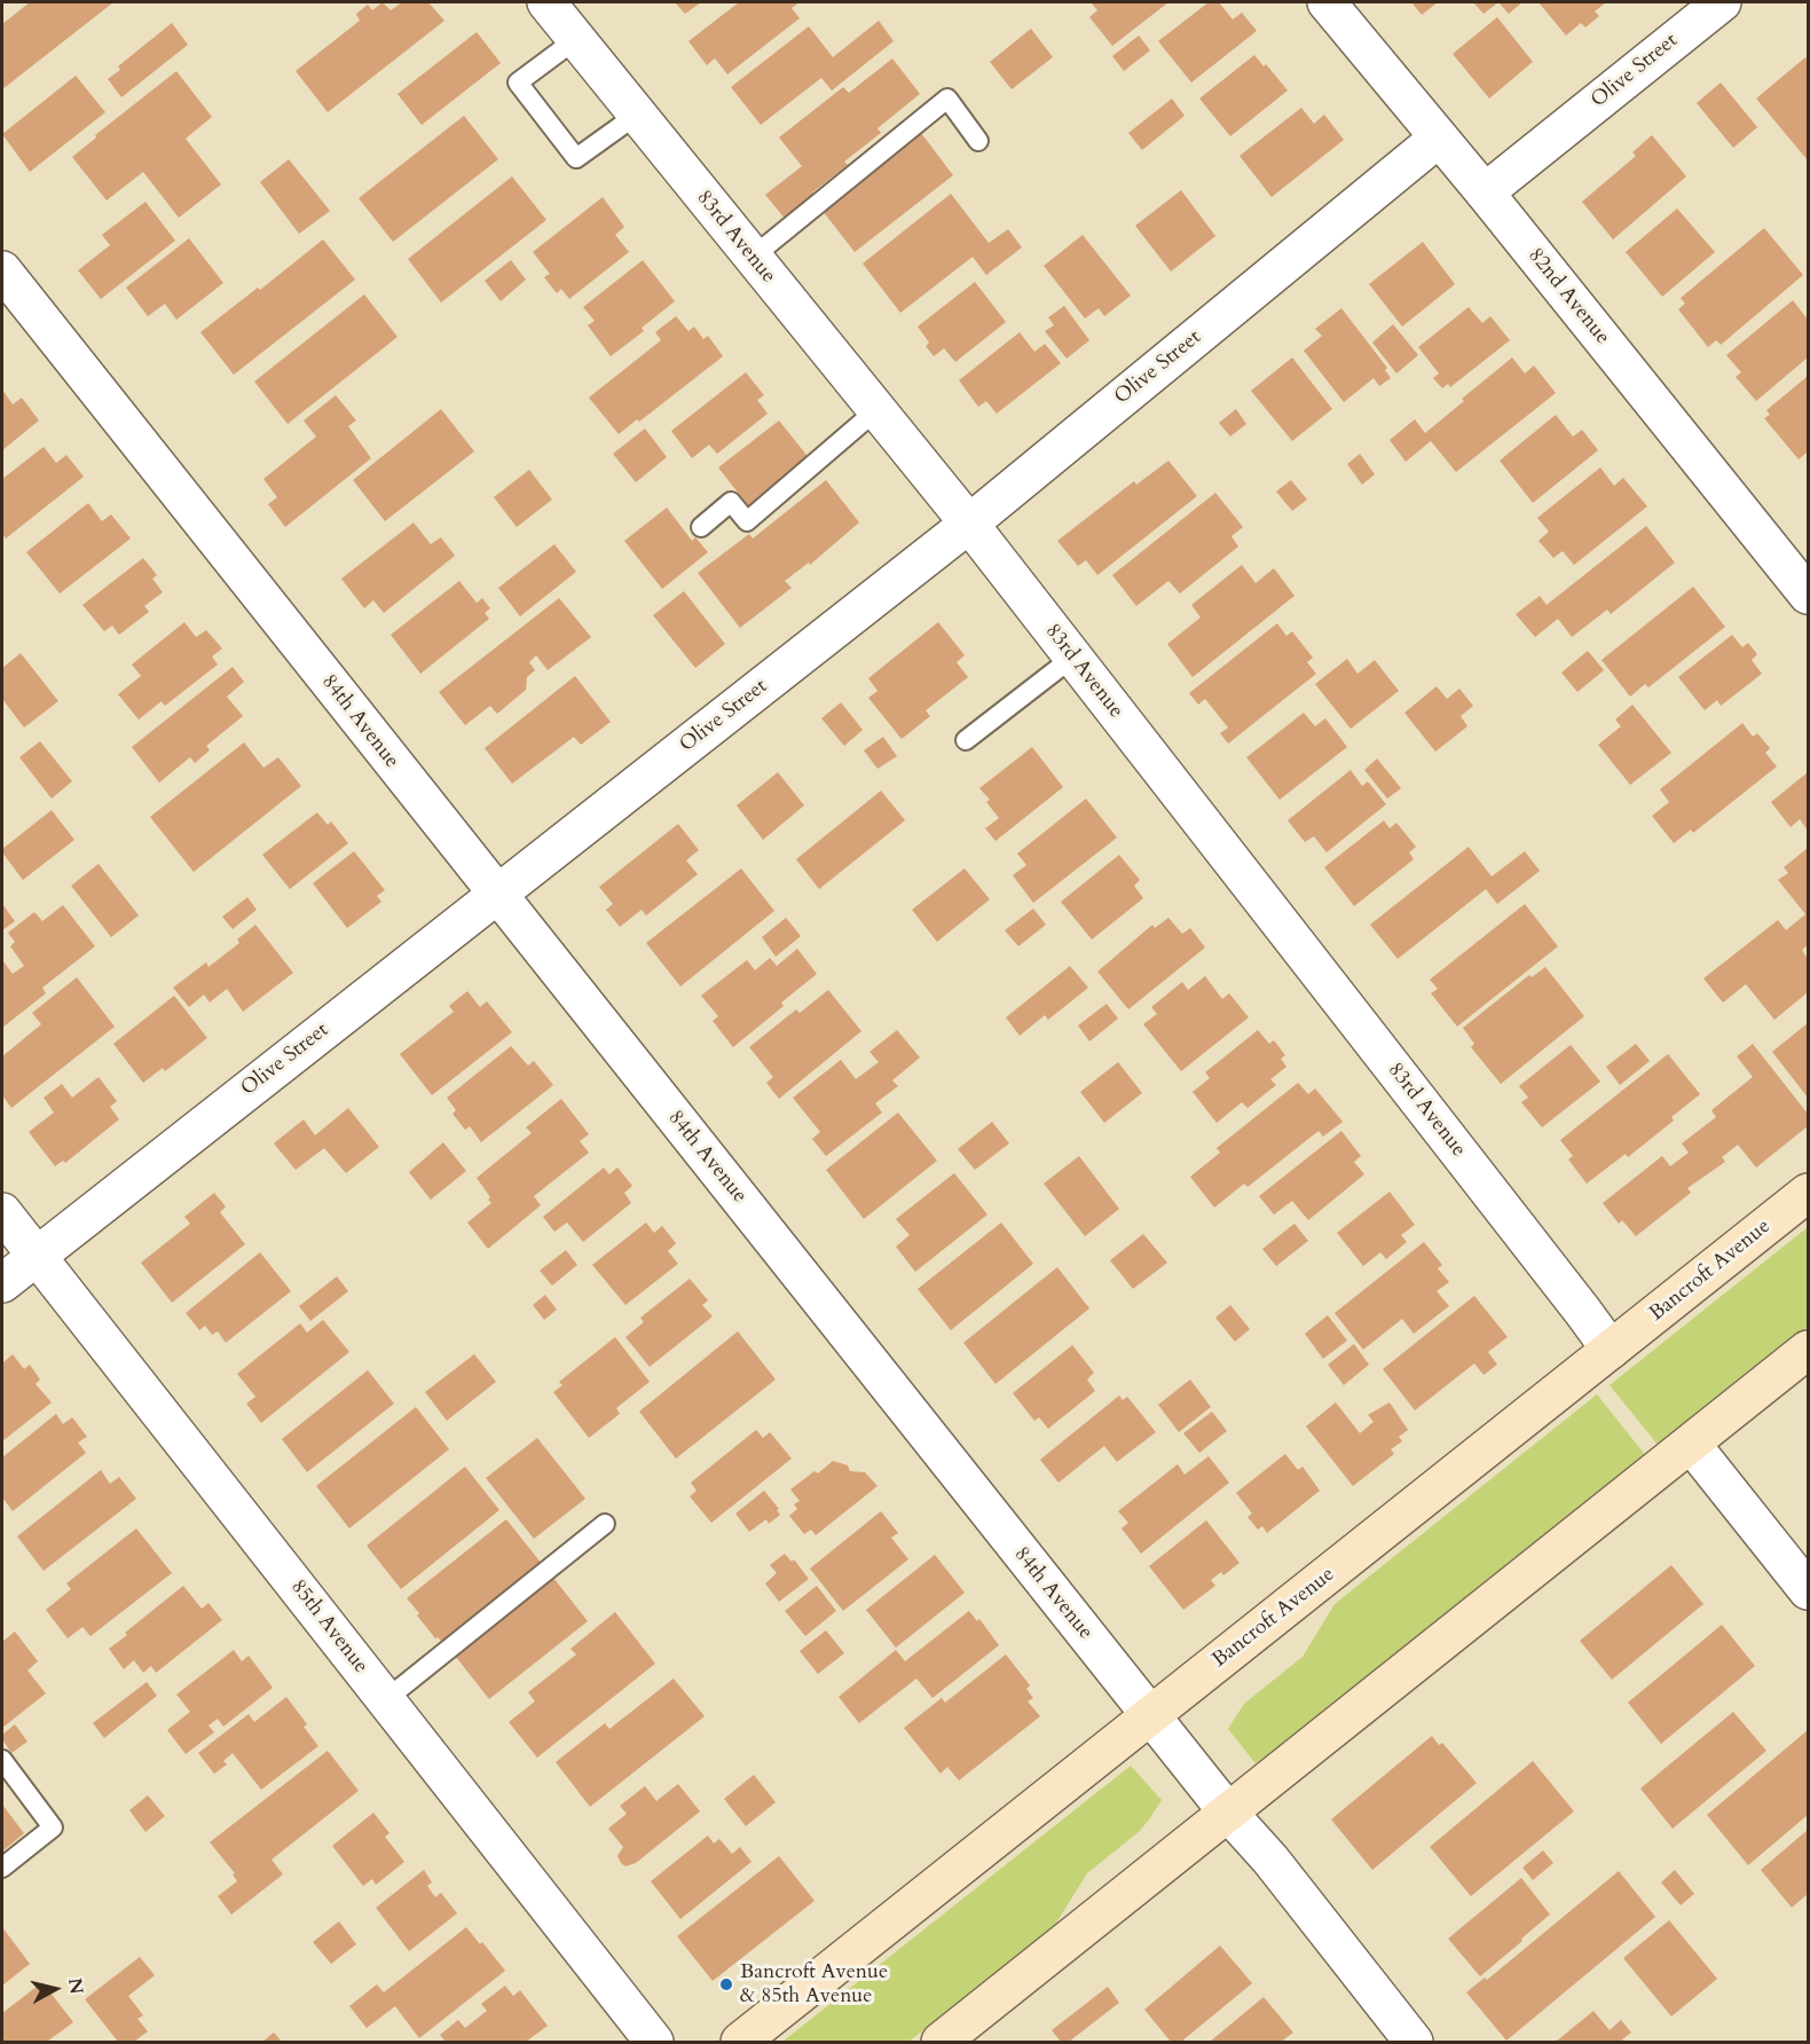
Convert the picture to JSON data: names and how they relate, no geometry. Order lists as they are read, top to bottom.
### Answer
{
  "streets": {
    "main road": ["Bancroft Avenue"],
    "street": [
      "Olive Street",
      "83rd Avenue",
      "82nd Avenue",
      "84th Avenue",
      "85th Avenue"
    ]
  },
  "crossings": [
    ["Olive Street", "83rd Avenue"],
    ["Olive Street", "82nd Avenue"],
    ["Olive Street", "84th Avenue"],
    ["Olive Street", "85th Avenue"],
    ["83rd Avenue", "Bancroft Avenue"],
    ["84th Avenue", "Bancroft Avenue"]
  ],
  "places": ["Bancroft Avenue & 85th Avenue"],
  "north": "right"
}
